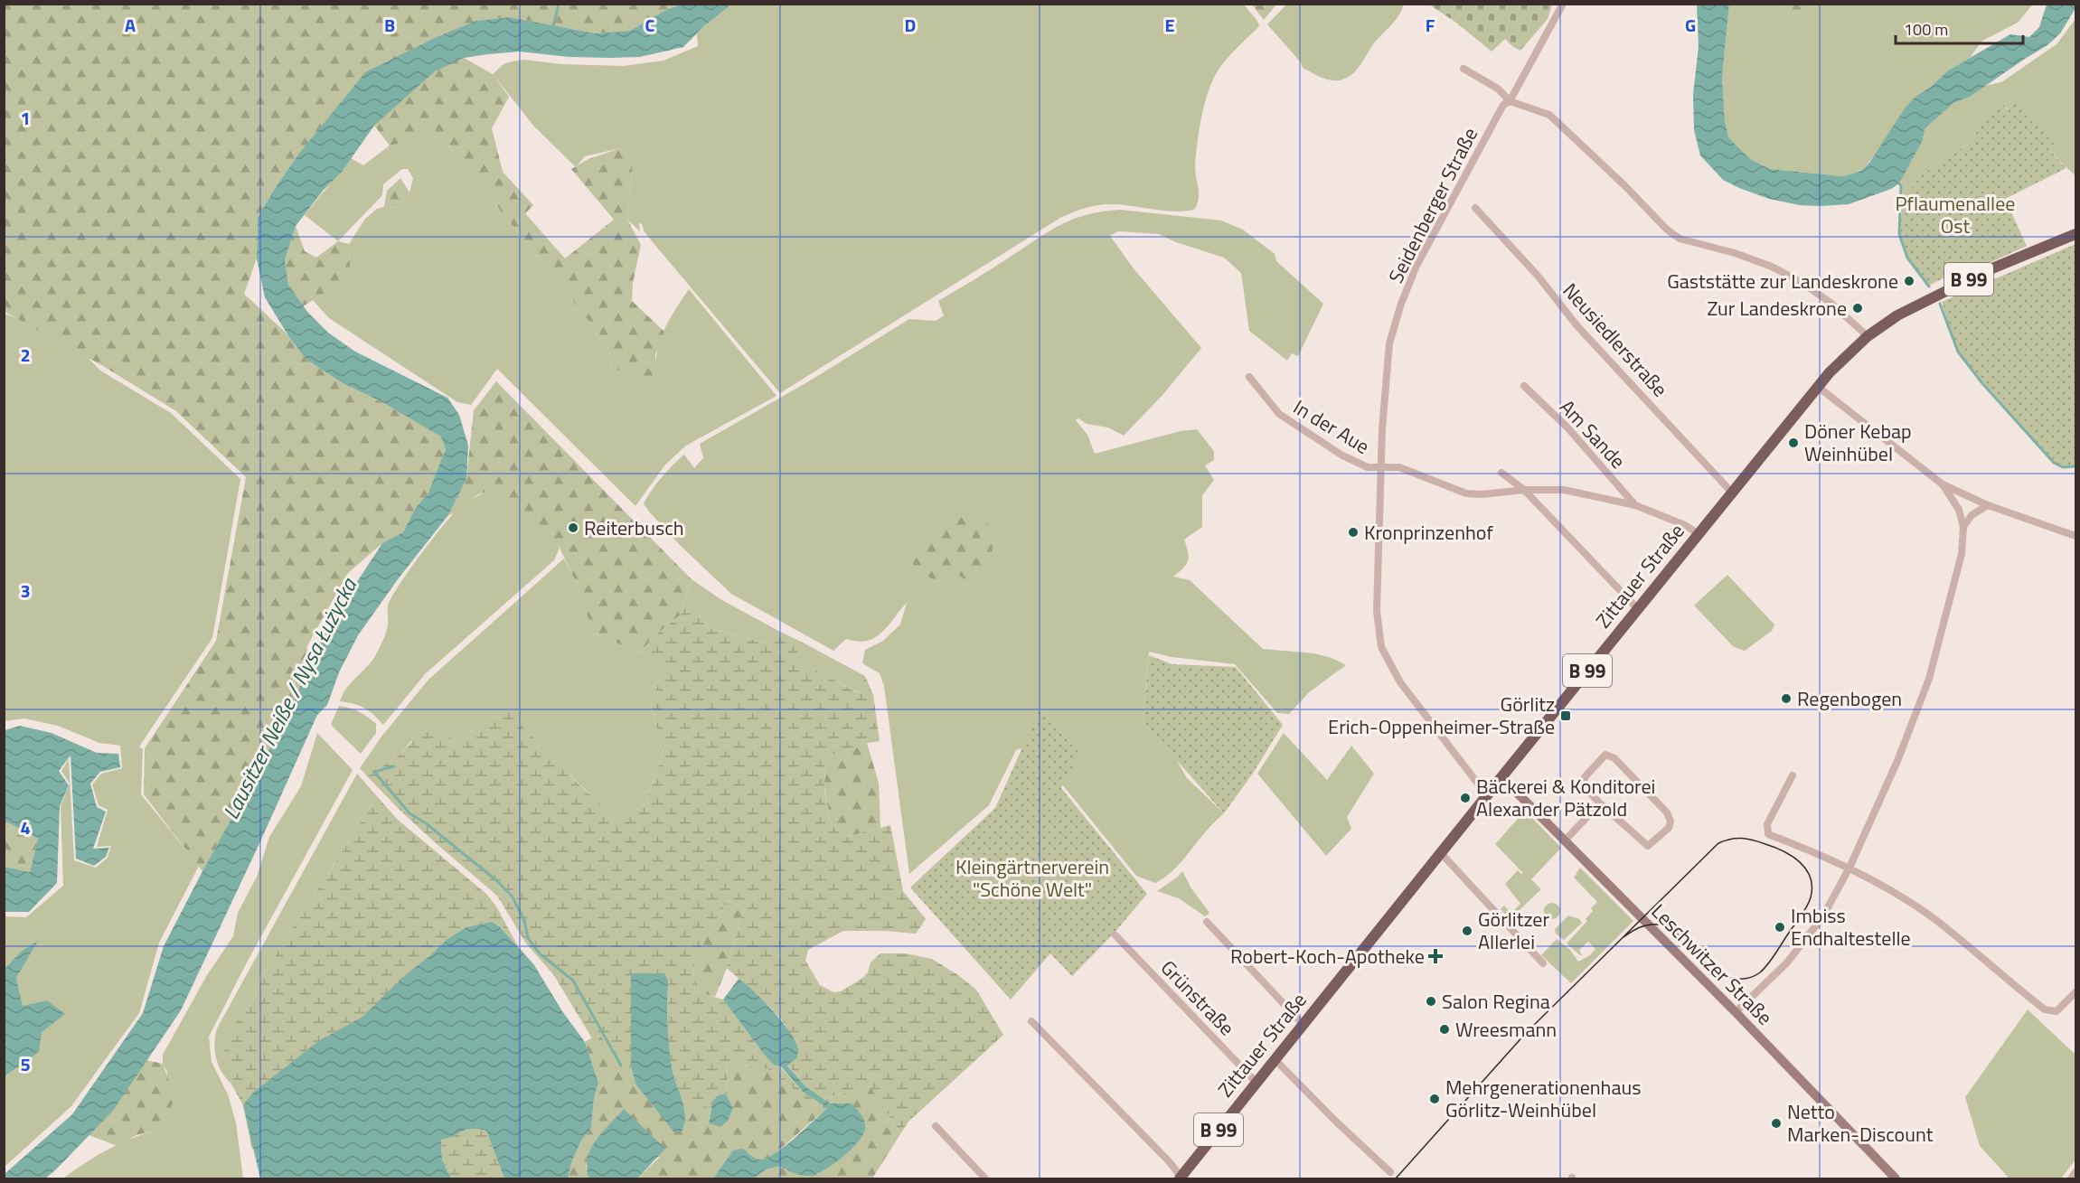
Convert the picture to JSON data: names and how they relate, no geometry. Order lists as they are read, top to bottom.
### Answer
{
  "streets": {
    "main road": ["B 99", "Zittauer Straße"],
    "street": [
      "Seidenberger Straße",
      "Neusiedlerstraße",
      "In der Aue",
      "Am Sande",
      "Leschwitzer Straße",
      "Grünstraße"
    ]
  },
  "crossings": [
    ["Seidenberger Straße", "In der Aue"],
    ["Seidenberger Straße", "Zittauer Straße"],
    ["Neusiedlerstraße", "Zittauer Straße"],
    ["In der Aue", "Am Sande"],
    ["Am Sande", "Zittauer Straße"],
    ["Zittauer Straße", "Leschwitzer Straße"],
    ["Zittauer Straße", "Grünstraße"]
  ],
  "water": ["Lausitzer Neiße / Nysa Łużycka"],
  "parks": ["Pflaumenallee Ost", "Kleingärtnerverein \"Schöne Welt\""],
  "places": {
    "other": [
      "Gaststätte zur Landeskrone",
      "Zur Landeskrone",
      "Döner Kebap Weinhübel",
      "Reiterbusch",
      "Kronprinzenhof",
      "Regenbogen",
      "Bäckerei & Konditorei Alexander Pätzold",
      "Imbiss Endhaltestelle",
      "Görlitzer Allerlei",
      "Salon Regina",
      "Wreesmann",
      "Mehrgenerationenhaus Görlitz-Weinhübel",
      "Netto Marken-Discount"
    ],
    "transit": ["Görlitz Erich-Oppenheimer-Straße"],
    "health": ["Robert-Koch-Apotheke"]
  },
  "scale_bar": "100 m",
  "grid": {
    "columns": [
      "A",
      "B",
      "C",
      "D",
      "E",
      "F",
      "G"
    ],
    "rows": [
      "1",
      "2",
      "3",
      "4",
      "5"
    ]
  }
}
